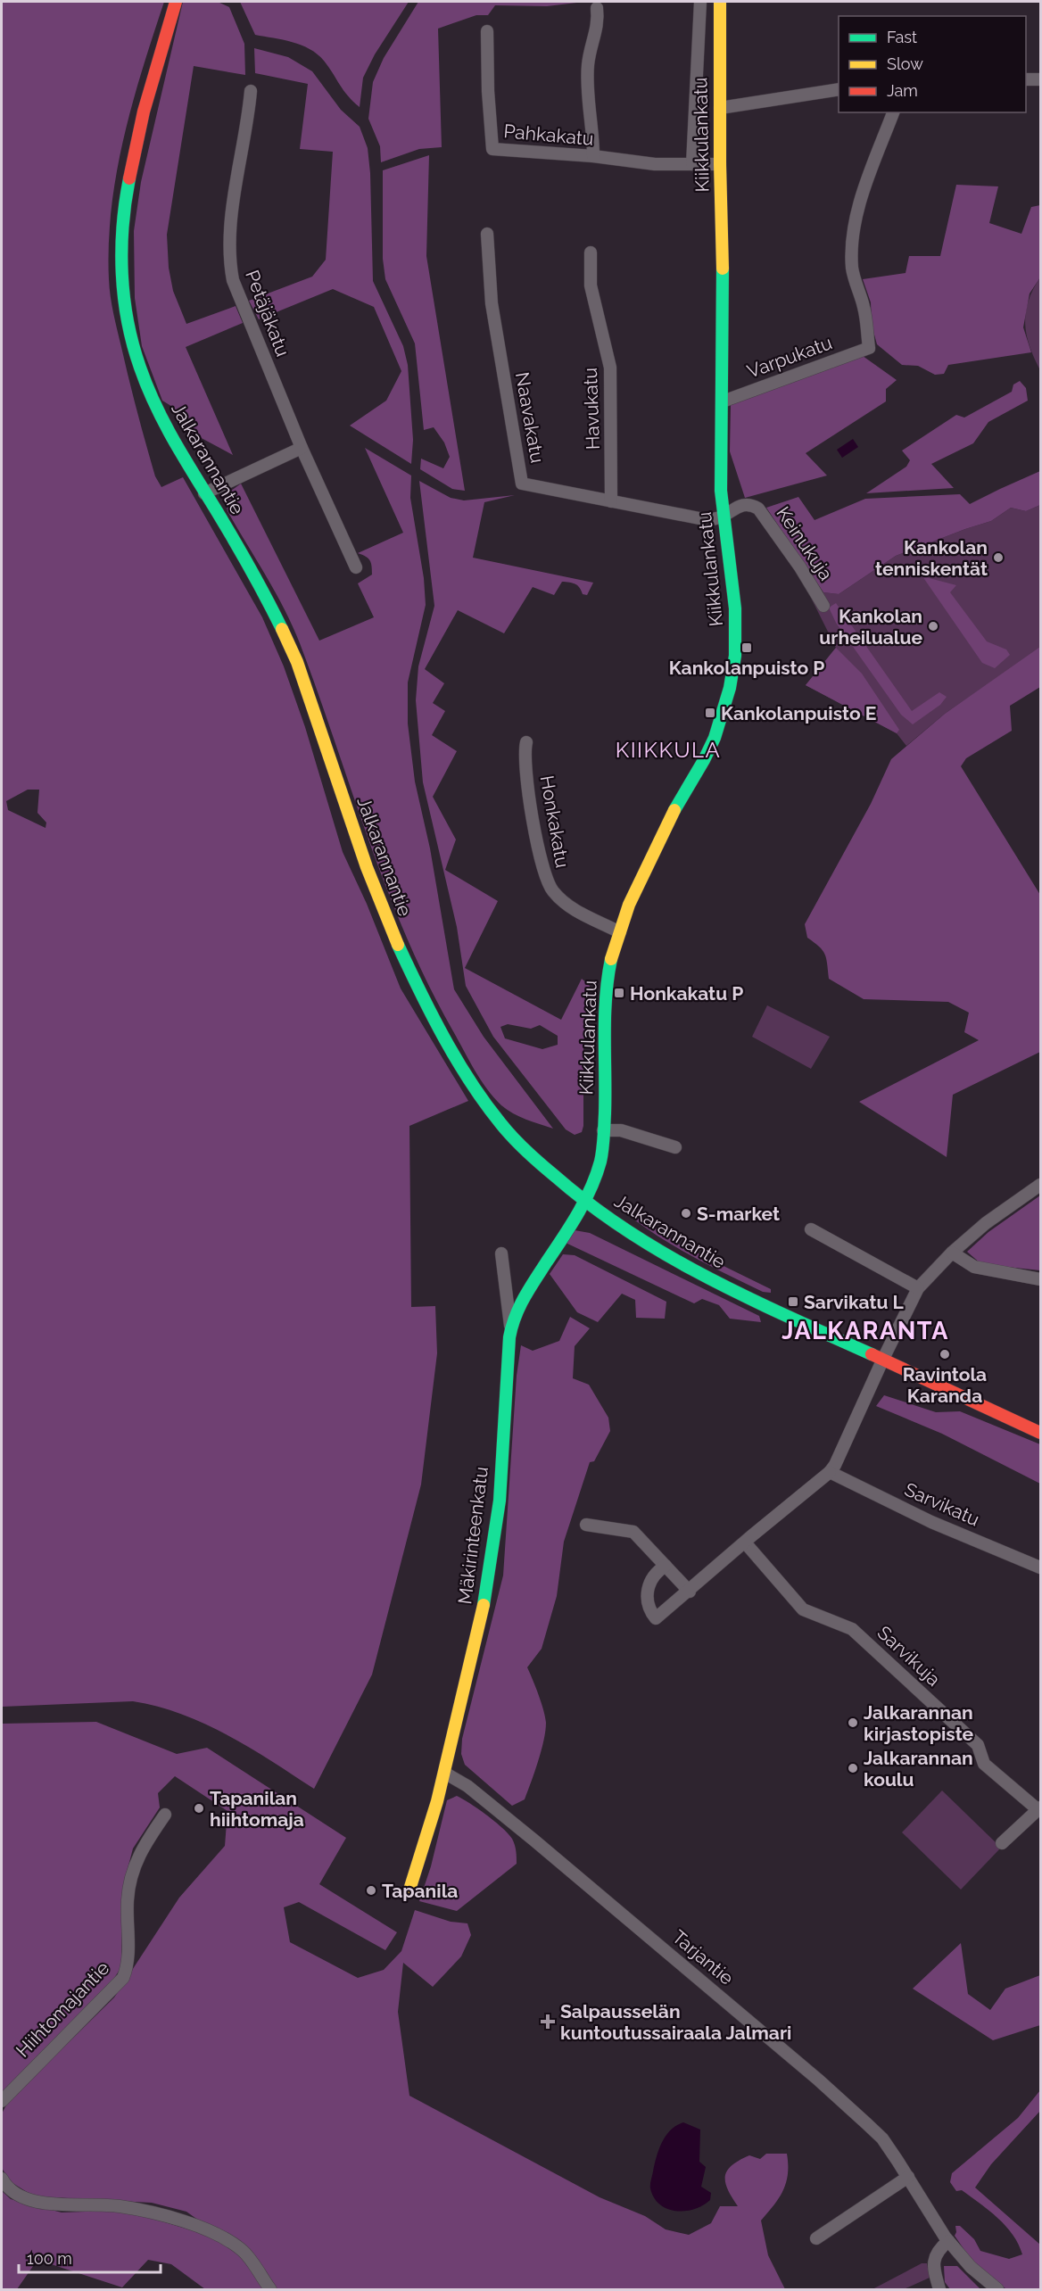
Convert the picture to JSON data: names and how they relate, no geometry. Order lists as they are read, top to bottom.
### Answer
{
  "streets": {
    "street": [
      "Pahkakatu",
      "Kiikkulankatu",
      "Petäjäkatu",
      "Varpukatu",
      "Havukatu",
      "Naavakatu",
      "Jalkarannantie",
      "Keinukuja",
      "Honkakatu",
      "Sarvikatu",
      "Mäkirinteenkatu",
      "Sarvikuja",
      "Tarjantie",
      "Hiihtomajantie"
    ]
  },
  "crossings": [
    ["Pahkakatu", "Kiikkulankatu"],
    ["Kiikkulankatu", "Varpukatu"],
    ["Kiikkulankatu", "Jalkarannantie"],
    ["Kiikkulankatu", "Keinukuja"],
    ["Kiikkulankatu", "Honkakatu"],
    ["Kiikkulankatu", "Mäkirinteenkatu"],
    ["Havukatu", "Naavakatu"],
    ["Naavakatu", "Keinukuja"],
    ["Jalkarannantie", "Mäkirinteenkatu"],
    ["Mäkirinteenkatu", "Tarjantie"]
  ],
  "districts": ["KIIKKULA", "JALKARANTA"],
  "places": {
    "other": [
      "Kankolan tenniskentät",
      "Kankolan urheilualue",
      "S-market",
      "Ravintola Karanda",
      "Jalkarannan kirjastopiste",
      "Jalkarannan koulu",
      "Tapanilan hiihtomaja",
      "Tapanila"
    ],
    "transit": [
      "Kankolanpuisto P",
      "Kankolanpuisto E",
      "Honkakatu P",
      "Sarvikatu L"
    ],
    "health": ["Salpausselän kuntoutussairaala Jalmari"]
  },
  "legend": ["Fast", "Slow", "Jam"],
  "scale_bar": "100 m"
}
